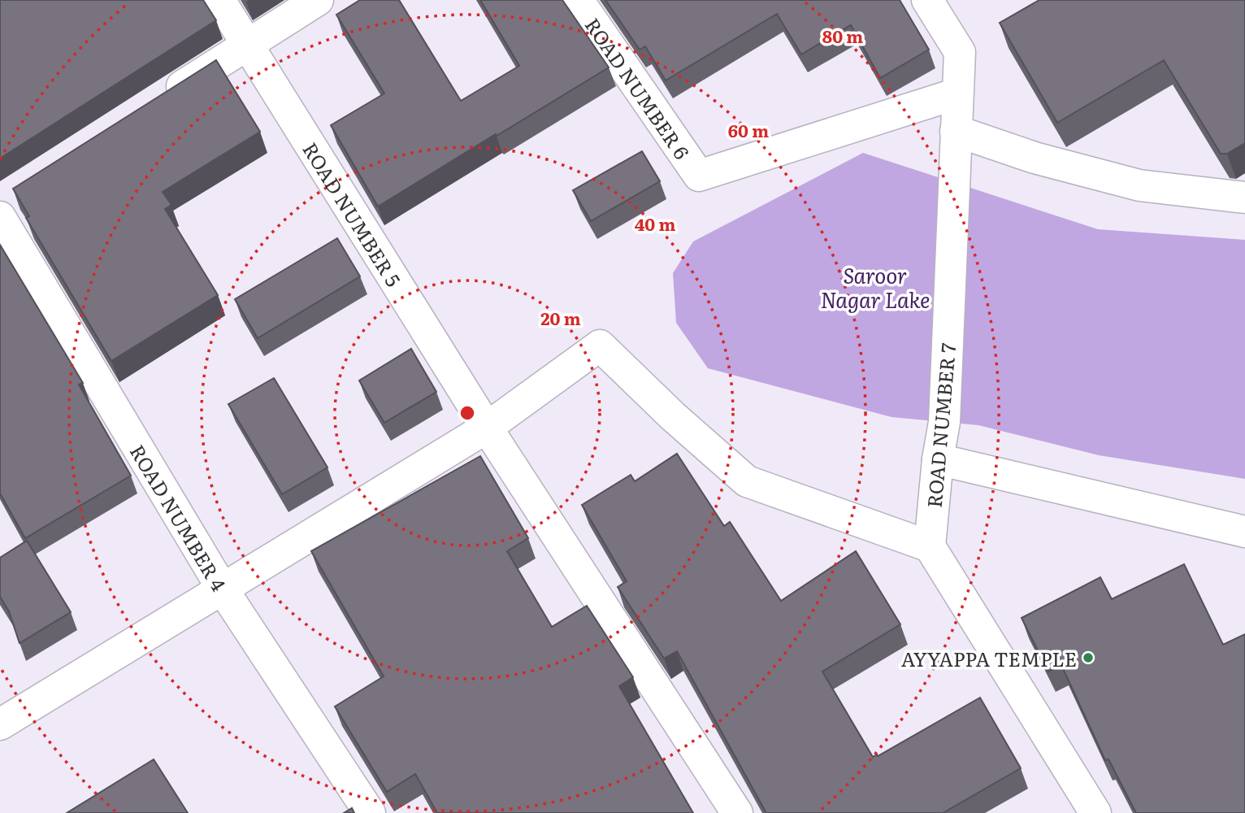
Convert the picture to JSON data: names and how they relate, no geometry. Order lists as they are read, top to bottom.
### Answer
{
  "streets": {
    "street": [
      "ROAD NUMBER 6",
      "ROAD NUMBER 5",
      "ROAD NUMBER 7",
      "ROAD NUMBER 4"
    ]
  },
  "crossings": [
    ["ROAD NUMBER 6", "ROAD NUMBER 7"]
  ],
  "water": ["Saroor Nagar Lake"],
  "places": ["AYYAPPA TEMPLE"],
  "rings": [
    "80 m",
    "60 m",
    "40 m",
    "20 m"
  ]
}
